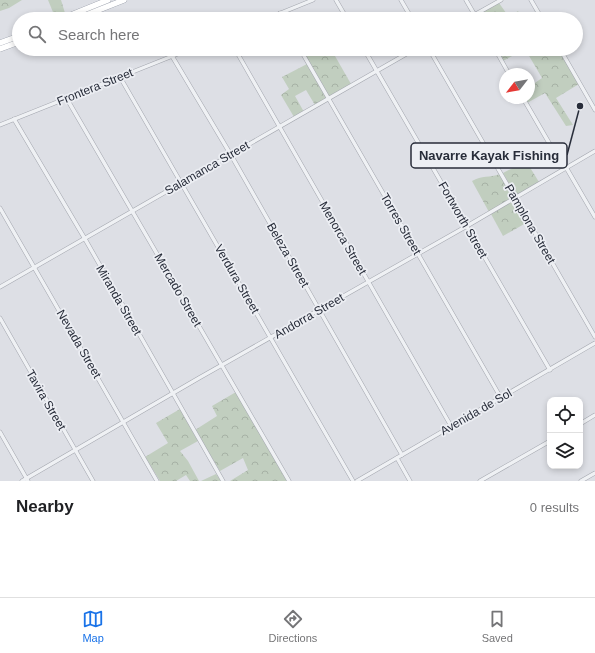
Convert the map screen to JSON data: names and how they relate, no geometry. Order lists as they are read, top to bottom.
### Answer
{
  "streets": {
    "street": [
      "Frontera Street",
      "Salamanca Street",
      "Fortworth Street",
      "Torres Street",
      "Pamplona Street",
      "Menorca Street",
      "Beleza Street",
      "Verdura Street",
      "Mercado Street",
      "Miranda Street",
      "Andorra Street",
      "Nevada Street",
      "Tavira Street",
      "Avenida de Sol"
    ]
  },
  "crossings": [
    ["Frontera Street", "Beleza Street"],
    ["Frontera Street", "Verdura Street"],
    ["Frontera Street", "Mercado Street"],
    ["Frontera Street", "Miranda Street"],
    ["Salamanca Street", "Fortworth Street"],
    ["Salamanca Street", "Torres Street"],
    ["Salamanca Street", "Menorca Street"],
    ["Salamanca Street", "Beleza Street"],
    ["Salamanca Street", "Verdura Street"],
    ["Salamanca Street", "Mercado Street"],
    ["Salamanca Street", "Miranda Street"],
    ["Salamanca Street", "Nevada Street"],
    ["Fortworth Street", "Andorra Street"],
    ["Fortworth Street", "Avenida de Sol"],
    ["Torres Street", "Andorra Street"],
    ["Torres Street", "Avenida de Sol"],
    ["Pamplona Street", "Andorra Street"],
    ["Menorca Street", "Andorra Street"],
    ["Menorca Street", "Avenida de Sol"],
    ["Beleza Street", "Andorra Street"],
    ["Beleza Street", "Avenida de Sol"],
    ["Verdura Street", "Andorra Street"],
    ["Mercado Street", "Andorra Street"],
    ["Miranda Street", "Andorra Street"],
    ["Andorra Street", "Nevada Street"],
    ["Andorra Street", "Tavira Street"]
  ],
  "places": ["Navarre Kayak Fishing"],
  "north": "bottom left",
  "page": {
    "search": "Search here",
    "heading": ["Nearby", "0 results"],
    "nav": ["Map", "Directions", "Saved"]
  }
}
